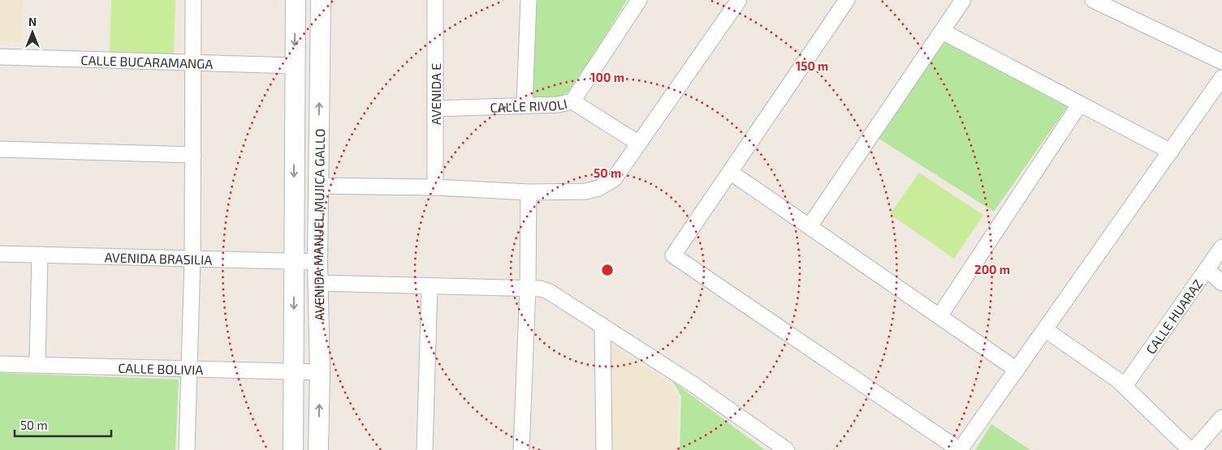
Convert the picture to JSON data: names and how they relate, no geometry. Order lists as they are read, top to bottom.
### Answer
{
  "streets": {
    "street": [
      "CALLE BUCARAMANGA",
      "AVENIDA E",
      "CALLE RIVOLI",
      "AVENIDA MANUEL MUJICA GALLO",
      "AVENIDA BRASILIA",
      "CALLE HUARAZ",
      "CALLE BOLIVIA"
    ]
  },
  "crossings": [
    ["CALLE BUCARAMANGA", "AVENIDA MANUEL MUJICA GALLO"],
    ["AVENIDA E", "CALLE RIVOLI"],
    ["AVENIDA MANUEL MUJICA GALLO", "AVENIDA BRASILIA"],
    ["AVENIDA MANUEL MUJICA GALLO", "CALLE BOLIVIA"]
  ],
  "scale_bar": "50 m",
  "north": "top",
  "rings": [
    "150 m",
    "100 m",
    "50 m",
    "200 m"
  ]
}
